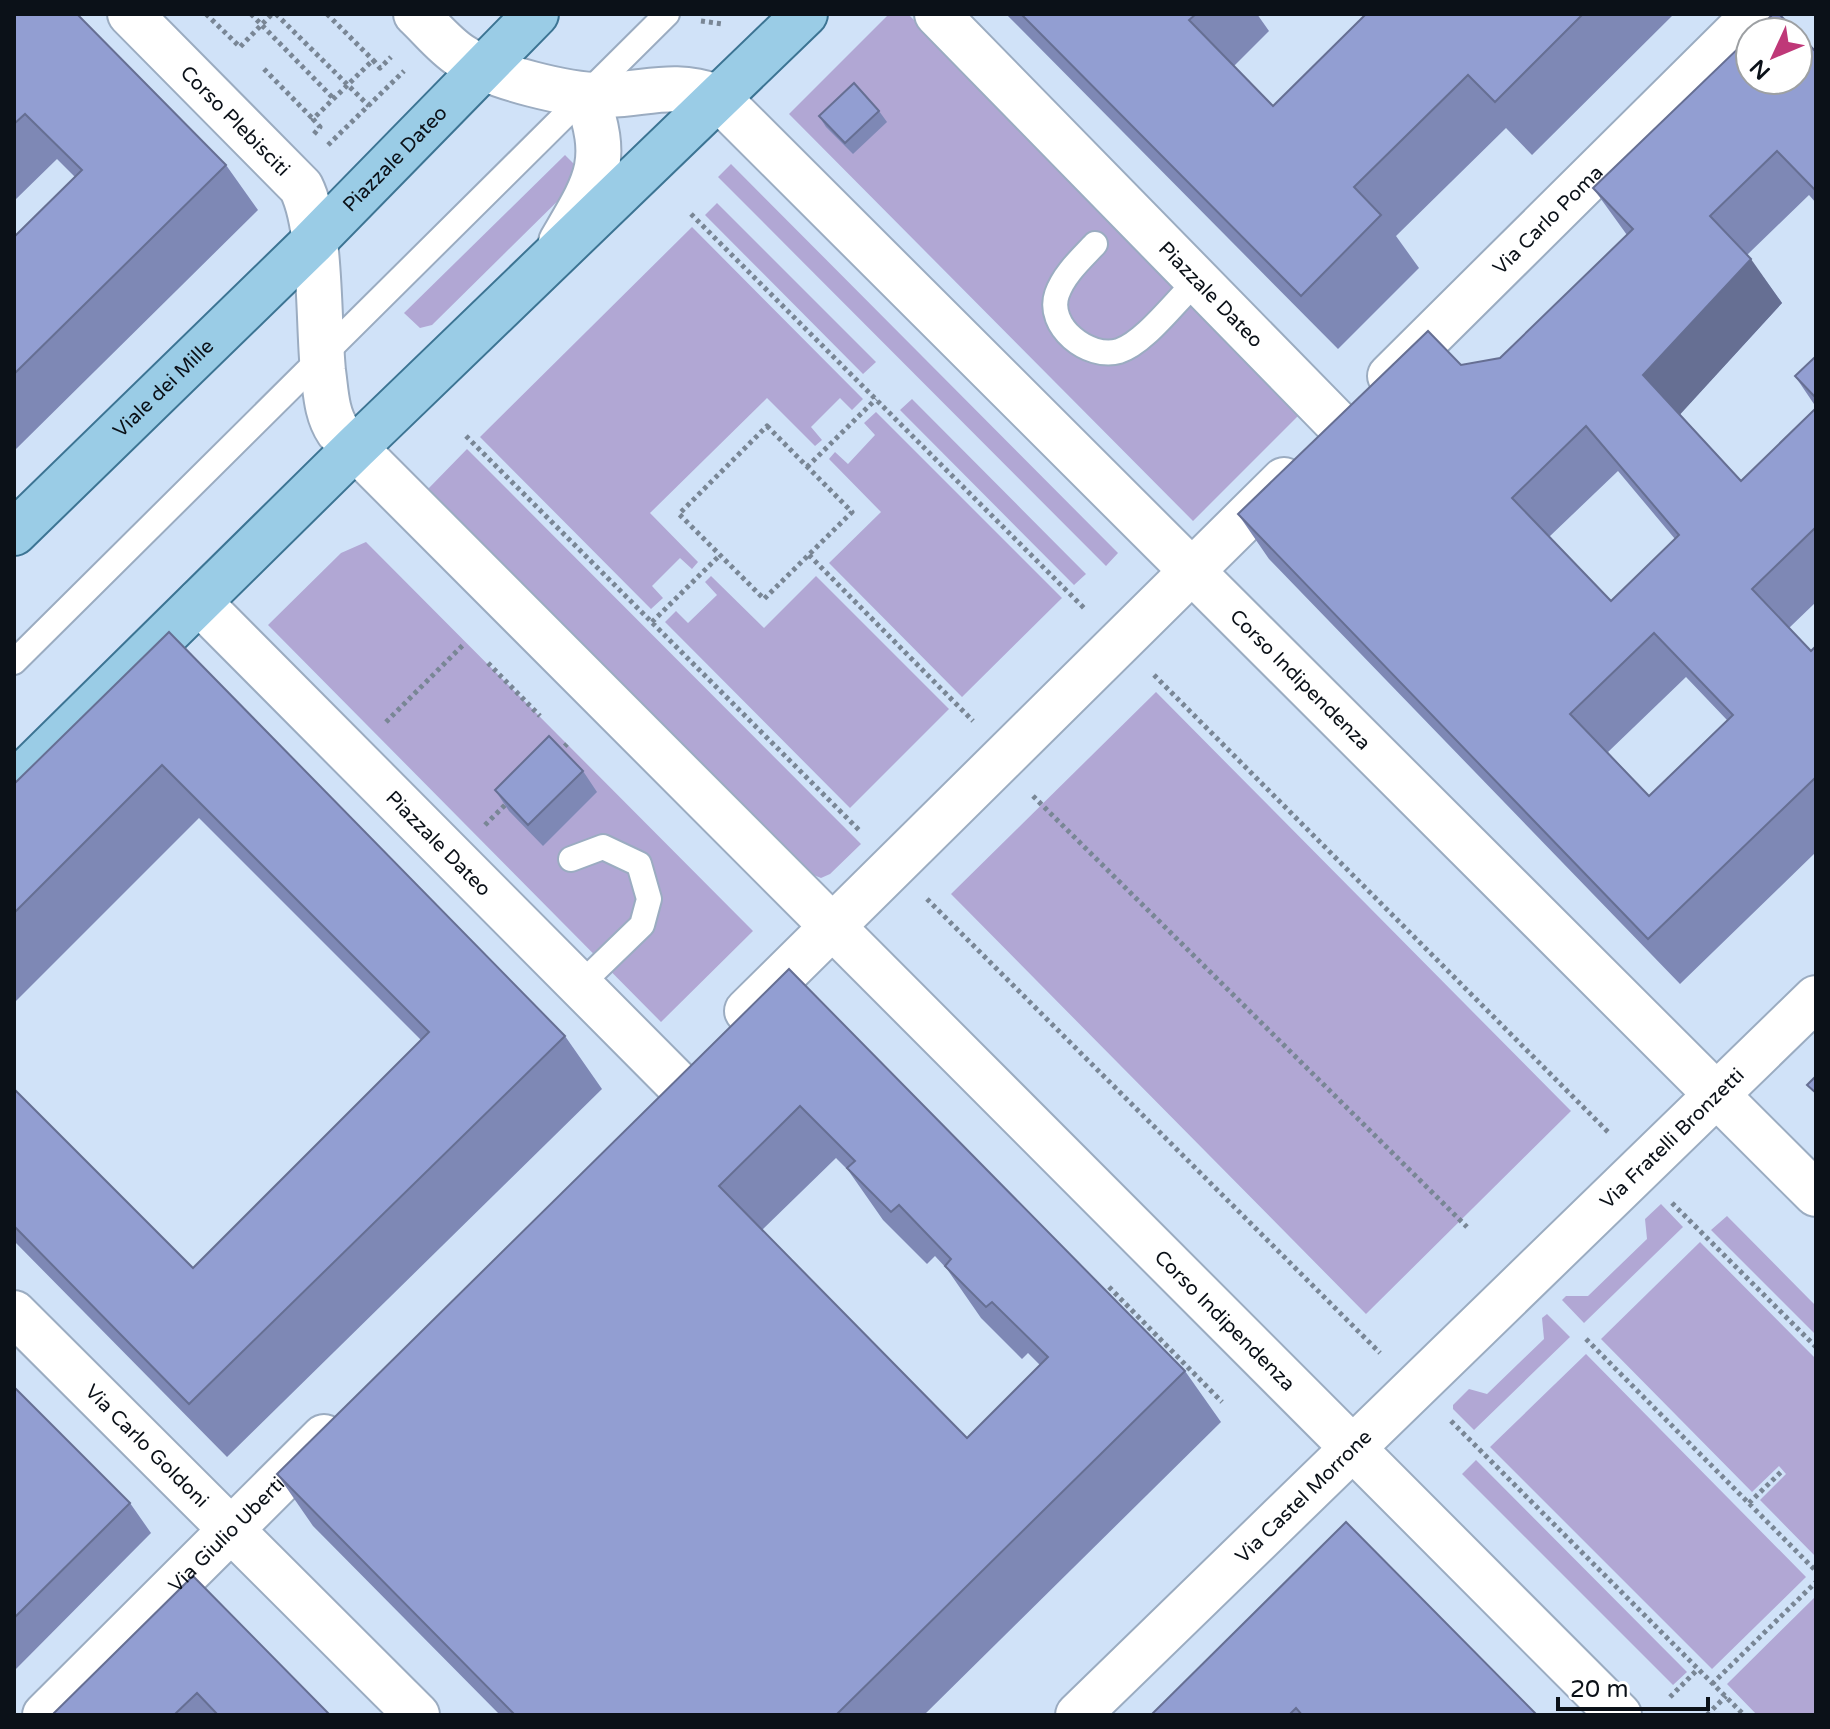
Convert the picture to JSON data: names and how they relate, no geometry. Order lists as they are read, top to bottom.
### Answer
{
  "streets": {
    "main road": ["Piazzale Dateo", "Viale dei Mille"],
    "street": [
      "Corso Plebisciti",
      "Via Carlo Poma",
      "Corso Indipendenza",
      "Via Fratelli Bronzetti",
      "Via Carlo Goldoni",
      "Via Castel Morrone",
      "Via Giulio Uberti"
    ]
  },
  "crossings": [
    ["Corso Plebisciti", "Piazzale Dateo"],
    ["Corso Plebisciti", "Viale dei Mille"],
    ["Piazzale Dateo", "Via Carlo Poma"],
    ["Piazzale Dateo", "Viale dei Mille"],
    ["Corso Indipendenza", "Via Fratelli Bronzetti"],
    ["Corso Indipendenza", "Via Castel Morrone"],
    ["Via Fratelli Bronzetti", "Via Castel Morrone"],
    ["Via Carlo Goldoni", "Via Giulio Uberti"]
  ],
  "scale_bar": "20 m",
  "north": "bottom left"
}
